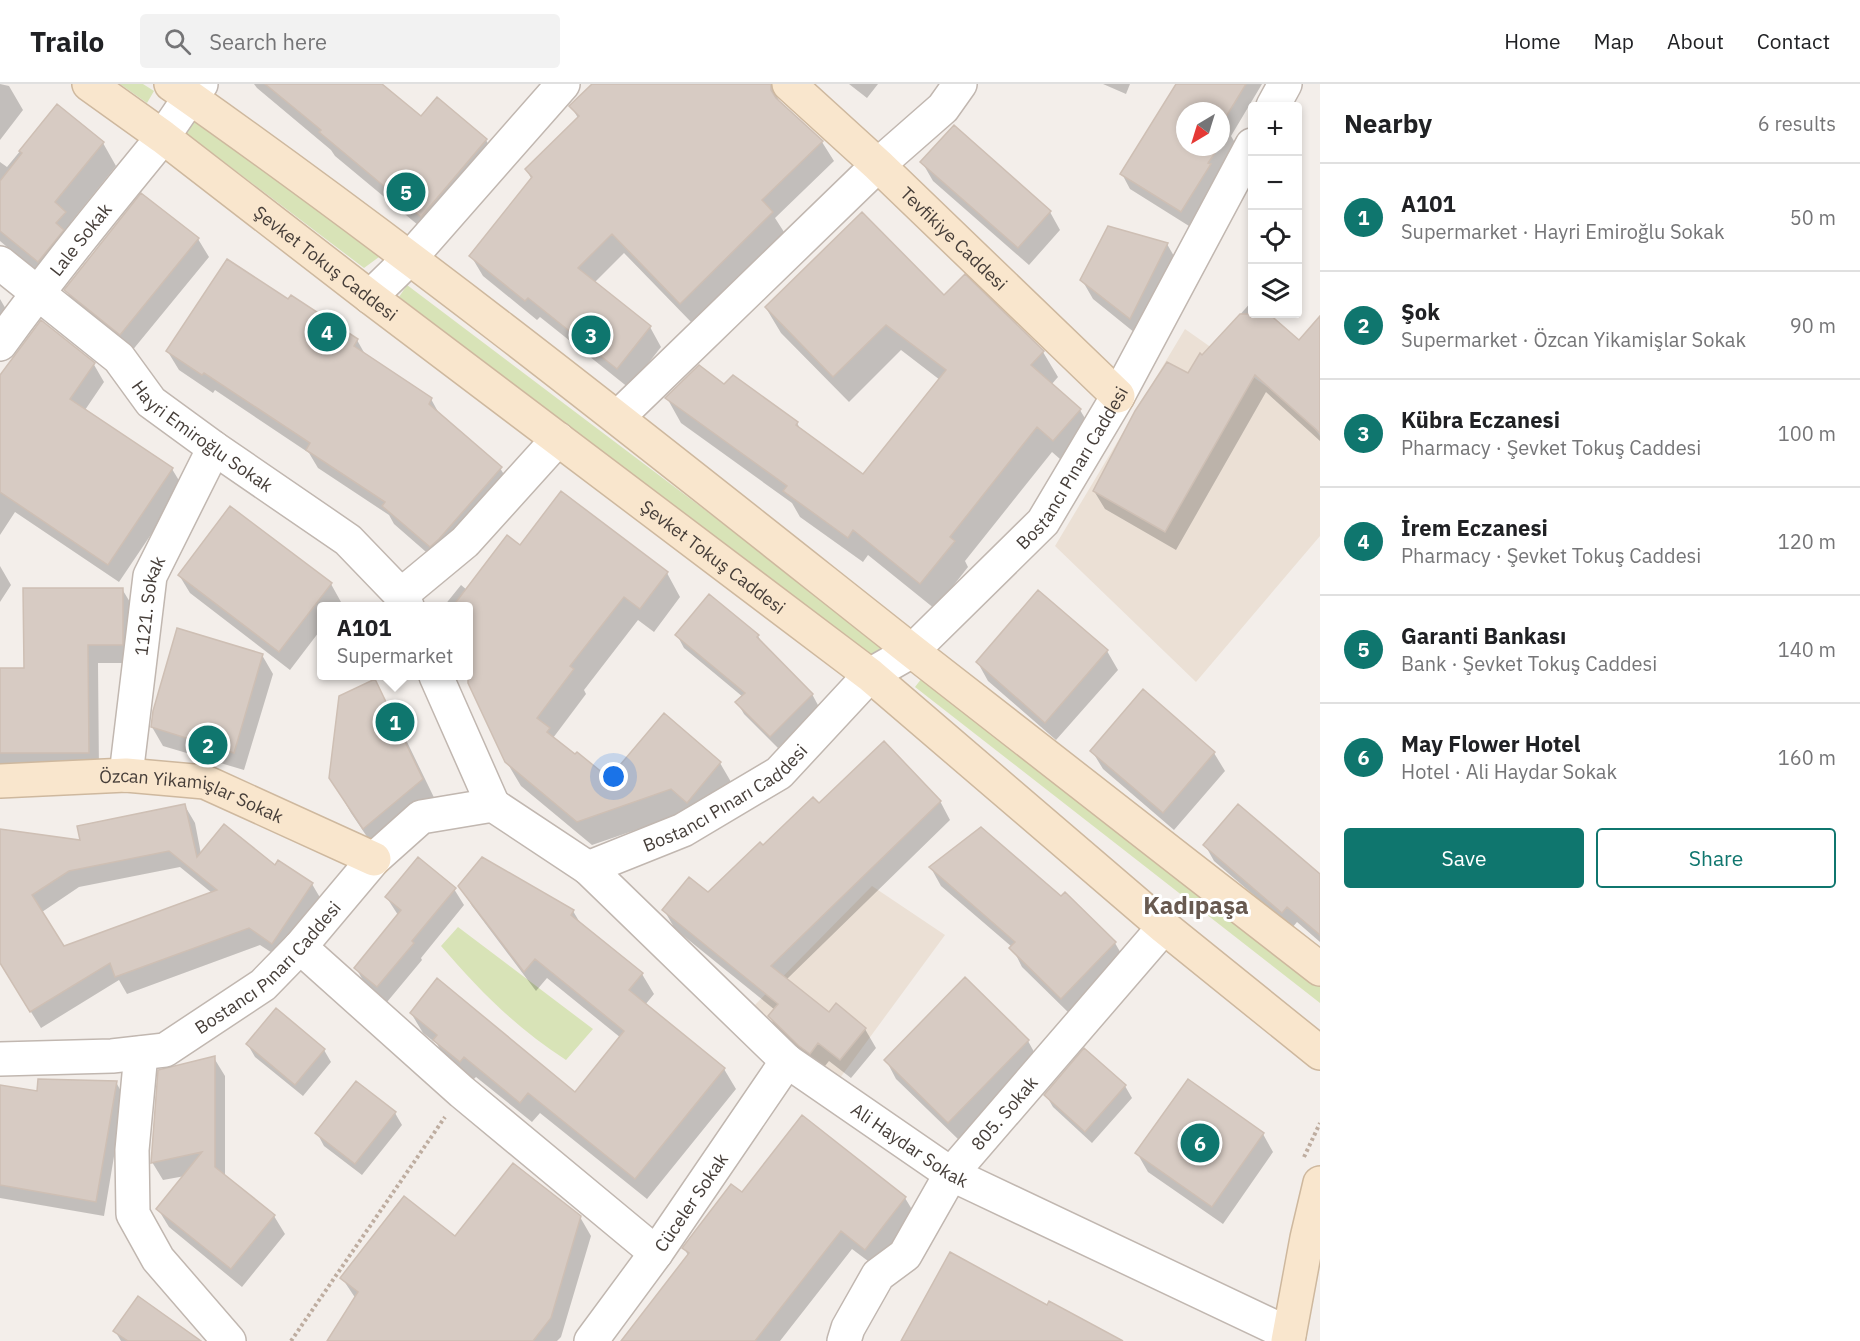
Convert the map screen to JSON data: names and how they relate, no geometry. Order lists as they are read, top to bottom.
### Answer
{
  "streets": {
    "main road": ["Tevfikiye Caddesi", "Şevket Tokuş Caddesi", "Özcan Yikamişlar Sokak"],
    "street": [
      "Lale Sokak",
      "Hayri Emiroğlu Sokak",
      "Bostancı Pınarı Caddesi",
      "1121. Sokak",
      "805. Sokak",
      "Ali Haydar Sokak",
      "Cüceler Sokak"
    ]
  },
  "crossings": [
    ["Lale Sokak", "Şevket Tokuş Caddesi"],
    ["Lale Sokak", "Hayri Emiroğlu Sokak"],
    ["Tevfikiye Caddesi", "Bostancı Pınarı Caddesi"],
    ["Şevket Tokuş Caddesi", "Bostancı Pınarı Caddesi"],
    ["Şevket Tokuş Caddesi", "805. Sokak"],
    ["Hayri Emiroğlu Sokak", "1121. Sokak"],
    ["Bostancı Pınarı Caddesi", "Özcan Yikamişlar Sokak"],
    ["Bostancı Pınarı Caddesi", "Ali Haydar Sokak"],
    ["1121. Sokak", "Özcan Yikamişlar Sokak"],
    ["805. Sokak", "Ali Haydar Sokak"],
    ["Ali Haydar Sokak", "Cüceler Sokak"]
  ],
  "districts": ["Kadıpaşa"],
  "north": "bottom left",
  "page": {
    "header": "Trailo",
    "search": "Search here",
    "nav": [
      "Home",
      "Map",
      "About",
      "Contact"
    ],
    "heading": ["Nearby", "6 results"],
    "map_buttons": ["+", "−"],
    "list": [
      {
        "mark": "1",
        "name": "A101",
        "note": "Supermarket · Hayri Emiroğlu Sokak",
        "value": "50 m"
      },
      {
        "mark": "2",
        "name": "Şok",
        "note": "Supermarket · Özcan Yikamişlar Sokak",
        "value": "90 m"
      },
      {
        "mark": "3",
        "name": "Kübra Eczanesi",
        "note": "Pharmacy · Şevket Tokuş Caddesi",
        "value": "100 m"
      },
      {
        "mark": "4",
        "name": "İrem Eczanesi",
        "note": "Pharmacy · Şevket Tokuş Caddesi",
        "value": "120 m"
      },
      {
        "mark": "5",
        "name": "Garanti Bankası",
        "note": "Bank · Şevket Tokuş Caddesi",
        "value": "140 m"
      },
      {
        "mark": "6",
        "name": "May Flower Hotel",
        "note": "Hotel · Ali Haydar Sokak",
        "value": "160 m"
      }
    ],
    "pins": [
      "5",
      "4",
      "3",
      "1",
      "2",
      "6"
    ],
    "popup": ["A101", "Supermarket"],
    "buttons": ["Save", "Share"]
  }
}
